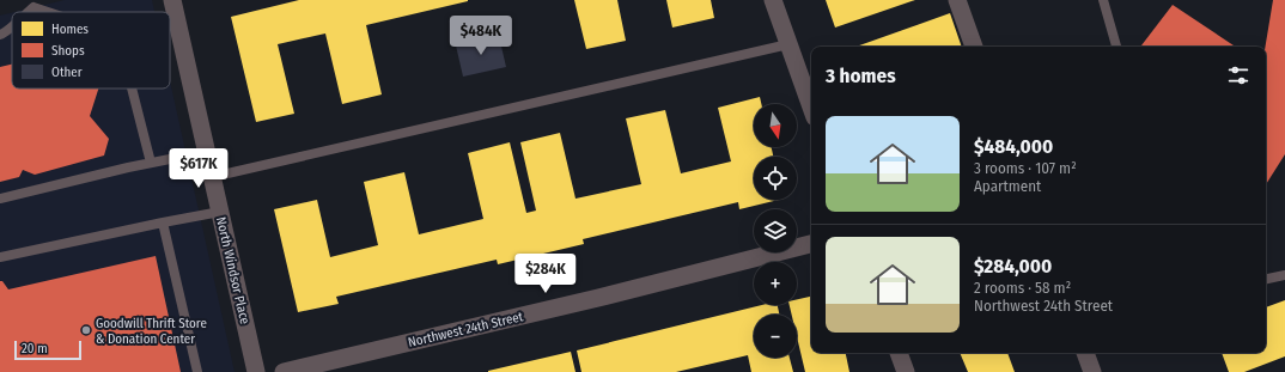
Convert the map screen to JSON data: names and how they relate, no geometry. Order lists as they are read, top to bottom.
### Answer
{
  "streets": {
    "street": ["North Windsor Place", "Northwest 24th Street"]
  },
  "places": ["Goodwill Thrift Store & Donation Center"],
  "legend": ["Homes", "Shops", "Other"],
  "scale_bar": "20 m",
  "north": "bottom",
  "page": {
    "price": ["$484K", "$617K", "$284K"],
    "heading": "3 homes",
    "map_buttons": ["+", "−"],
    "list": [
      {
        "name": "$484,000",
        "note": "3 rooms · 107 m² · Apartment"
      },
      {
        "name": "$284,000",
        "note": "2 rooms · 58 m² · Northwest 24th Street"
      }
    ],
    "scale": "20 m"
  }
}
